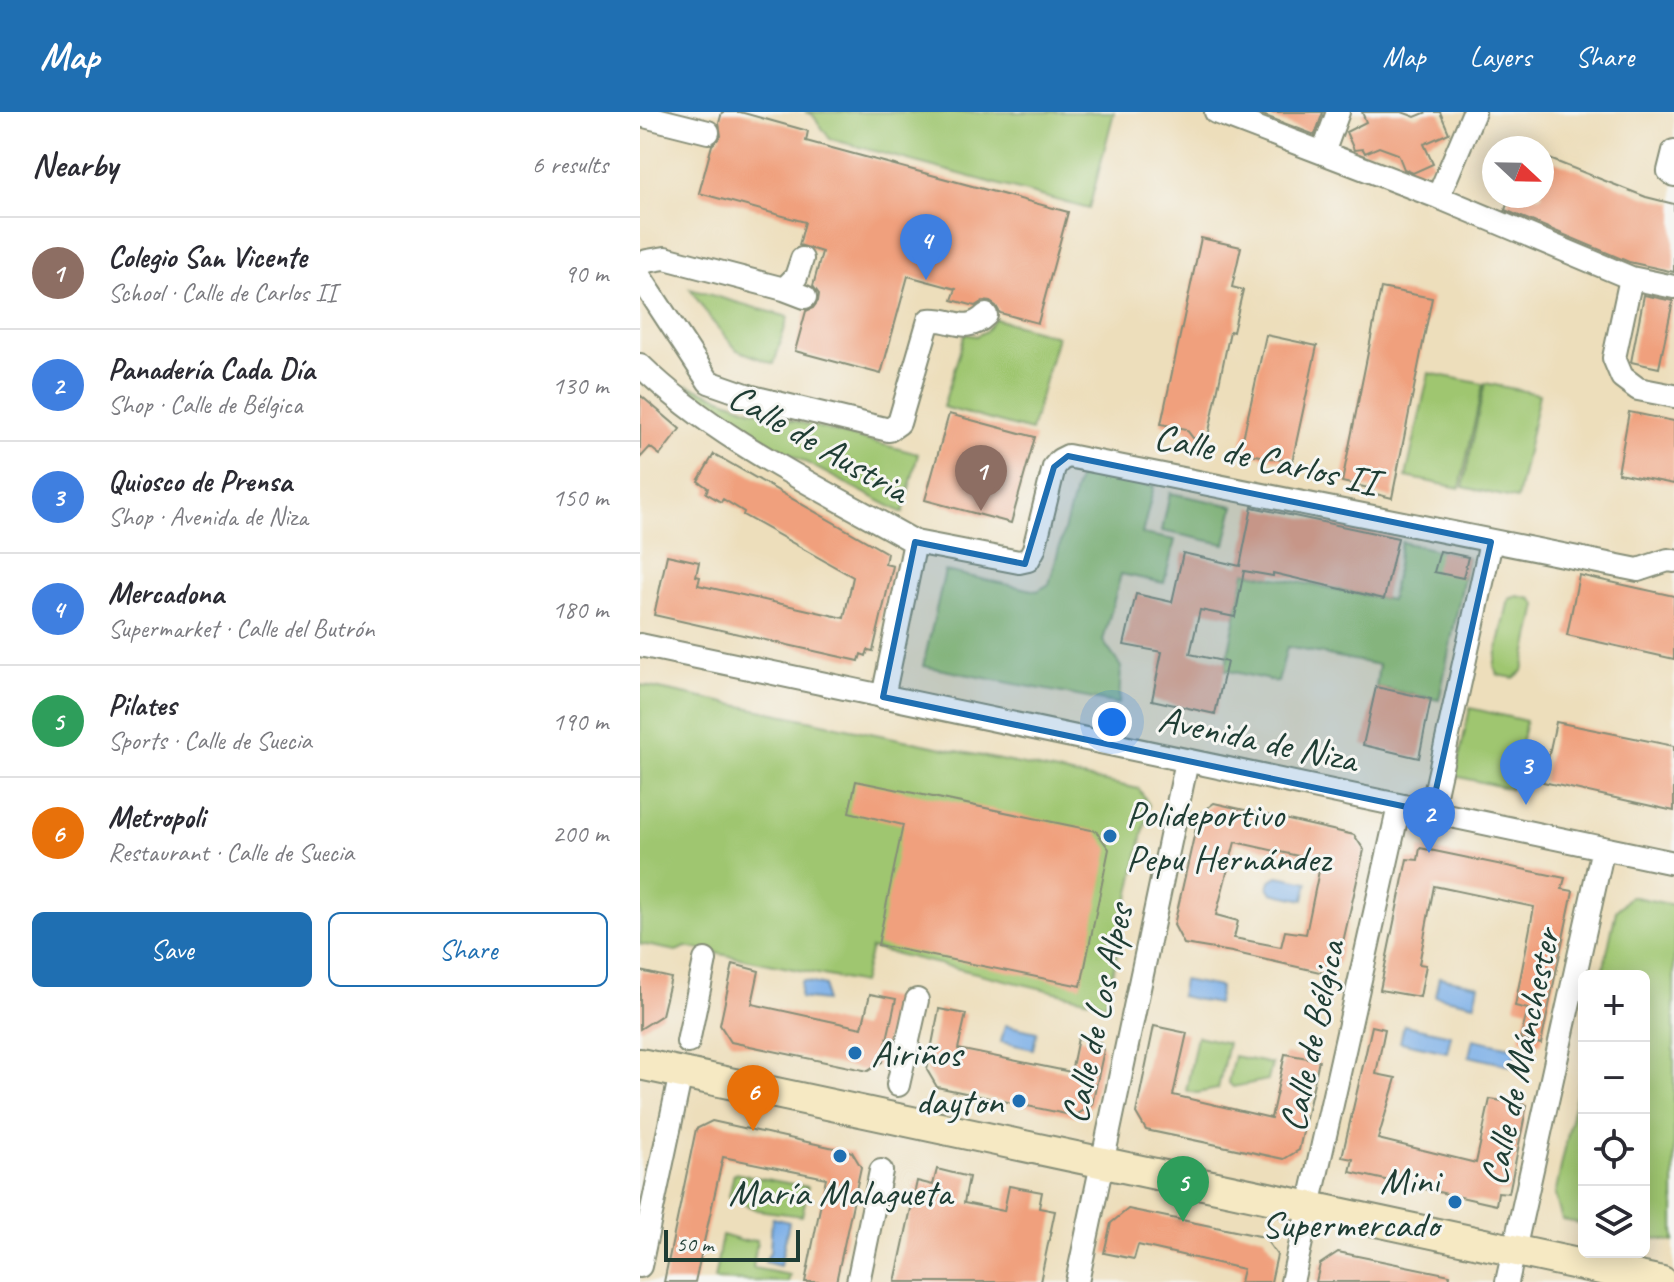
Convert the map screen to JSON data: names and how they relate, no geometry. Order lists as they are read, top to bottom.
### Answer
{
  "streets": {
    "street": [
      "Calle de Austria",
      "Calle de Carlos II",
      "Avenida de Niza",
      "Calle de Los Alpes",
      "Calle de Bélgica",
      "Calle de Mánchester"
    ]
  },
  "crossings": [
    ["Calle de Austria", "Calle de Carlos II"],
    ["Calle de Austria", "Avenida de Niza"],
    ["Avenida de Niza", "Calle de Los Alpes"],
    ["Avenida de Niza", "Calle de Bélgica"],
    ["Avenida de Niza", "Calle de Mánchester"]
  ],
  "places": [
    "Polideportivo Pepu Hernández",
    "Airiños",
    "dayton",
    "María Malagueta",
    "Mini Supermercado"
  ],
  "scale_bar": "50 m",
  "north": "right",
  "page": {
    "header": "Map",
    "nav": ["Map", "Layers", "Share"],
    "heading": ["Nearby", "6 results"],
    "pins": [
      "4",
      "1",
      "3",
      "2",
      "6",
      "5"
    ],
    "list": [
      {
        "mark": "1",
        "name": "Colegio San Vicente",
        "note": "School · Calle de Carlos II",
        "value": "90 m"
      },
      {
        "mark": "2",
        "name": "Panadería Cada Día",
        "note": "Shop · Calle de Bélgica",
        "value": "130 m"
      },
      {
        "mark": "3",
        "name": "Quiosco de Prensa",
        "note": "Shop · Avenida de Niza",
        "value": "150 m"
      },
      {
        "mark": "4",
        "name": "Mercadona",
        "note": "Supermarket · Calle del Butrón",
        "value": "180 m"
      },
      {
        "mark": "5",
        "name": "Pilates",
        "note": "Sports · Calle de Suecia",
        "value": "190 m"
      },
      {
        "mark": "6",
        "name": "Metropoli",
        "note": "Restaurant · Calle de Suecia",
        "value": "200 m"
      }
    ],
    "buttons": ["Save", "Share"],
    "map_buttons": ["+", "−"],
    "scale": "50 m"
  }
}
